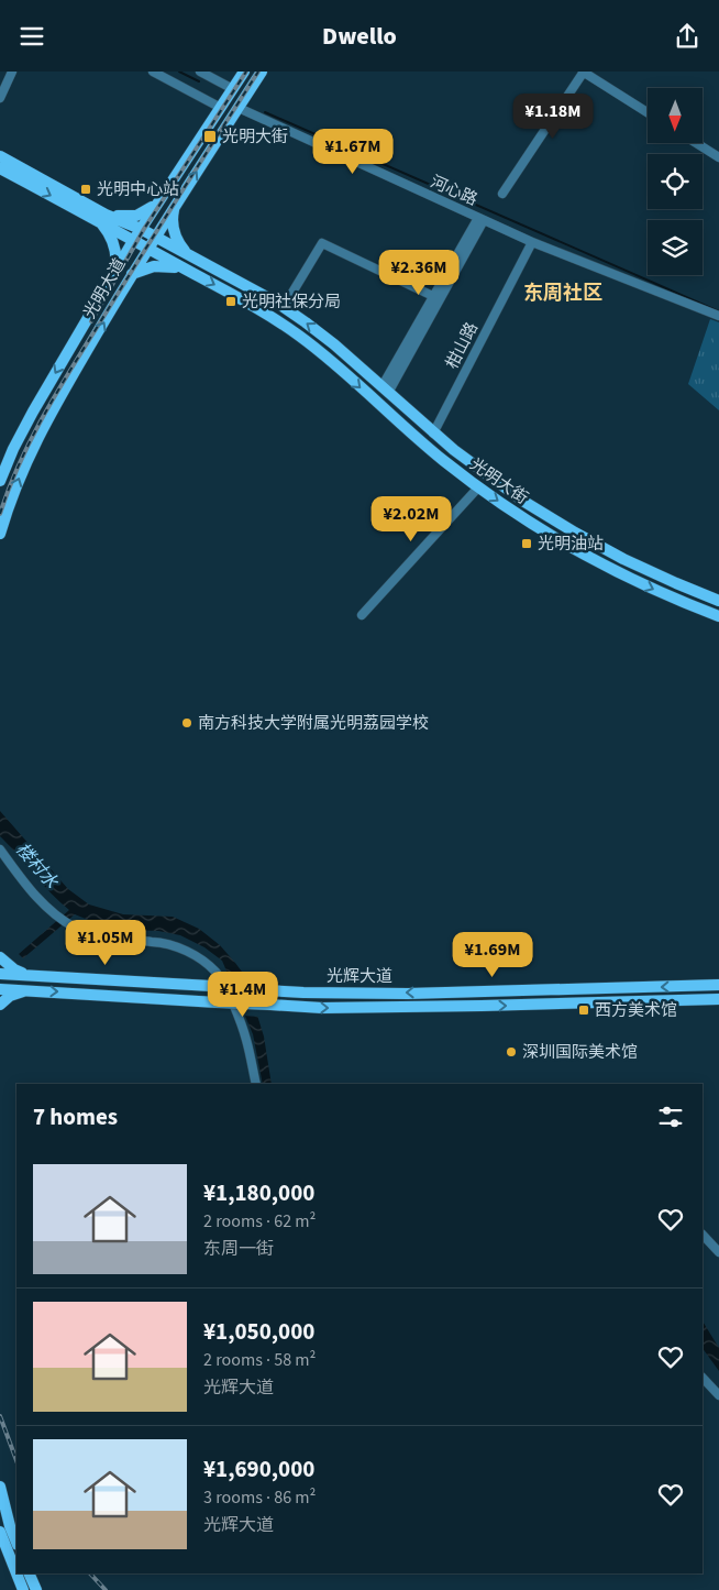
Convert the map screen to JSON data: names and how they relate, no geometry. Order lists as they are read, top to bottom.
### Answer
{
  "streets": {
    "main road": ["光明大道", "光明大街", "光辉大道"],
    "street": ["河心路", "柑山路"]
  },
  "crossings": [
    ["河心路", "光明大道"],
    ["河心路", "柑山路"],
    ["光明大道", "光明大街"],
    ["柑山路", "光明大街"]
  ],
  "districts": ["东周社区"],
  "water": ["楼村水"],
  "places": {
    "transit": [
      "光明大街",
      "光明中心站",
      "光明社保分局",
      "光明油站",
      "西方美术馆"
    ],
    "other": ["南方科技大学附属光明荔园学校", "深圳国际美术馆"]
  },
  "north": "bottom",
  "page": {
    "header": "Dwello",
    "price": [
      "¥1.18M",
      "¥1.67M",
      "¥2.36M",
      "¥2.02M",
      "¥1.05M",
      "¥1.69M",
      "¥1.4M"
    ],
    "heading": "7 homes",
    "list": [
      {
        "name": "¥1,180,000",
        "note": "2 rooms · 62 m² · 东周一街"
      },
      {
        "name": "¥1,050,000",
        "note": "2 rooms · 58 m² · 光辉大道"
      },
      {
        "name": "¥1,690,000",
        "note": "3 rooms · 86 m² · 光辉大道"
      }
    ]
  }
}
